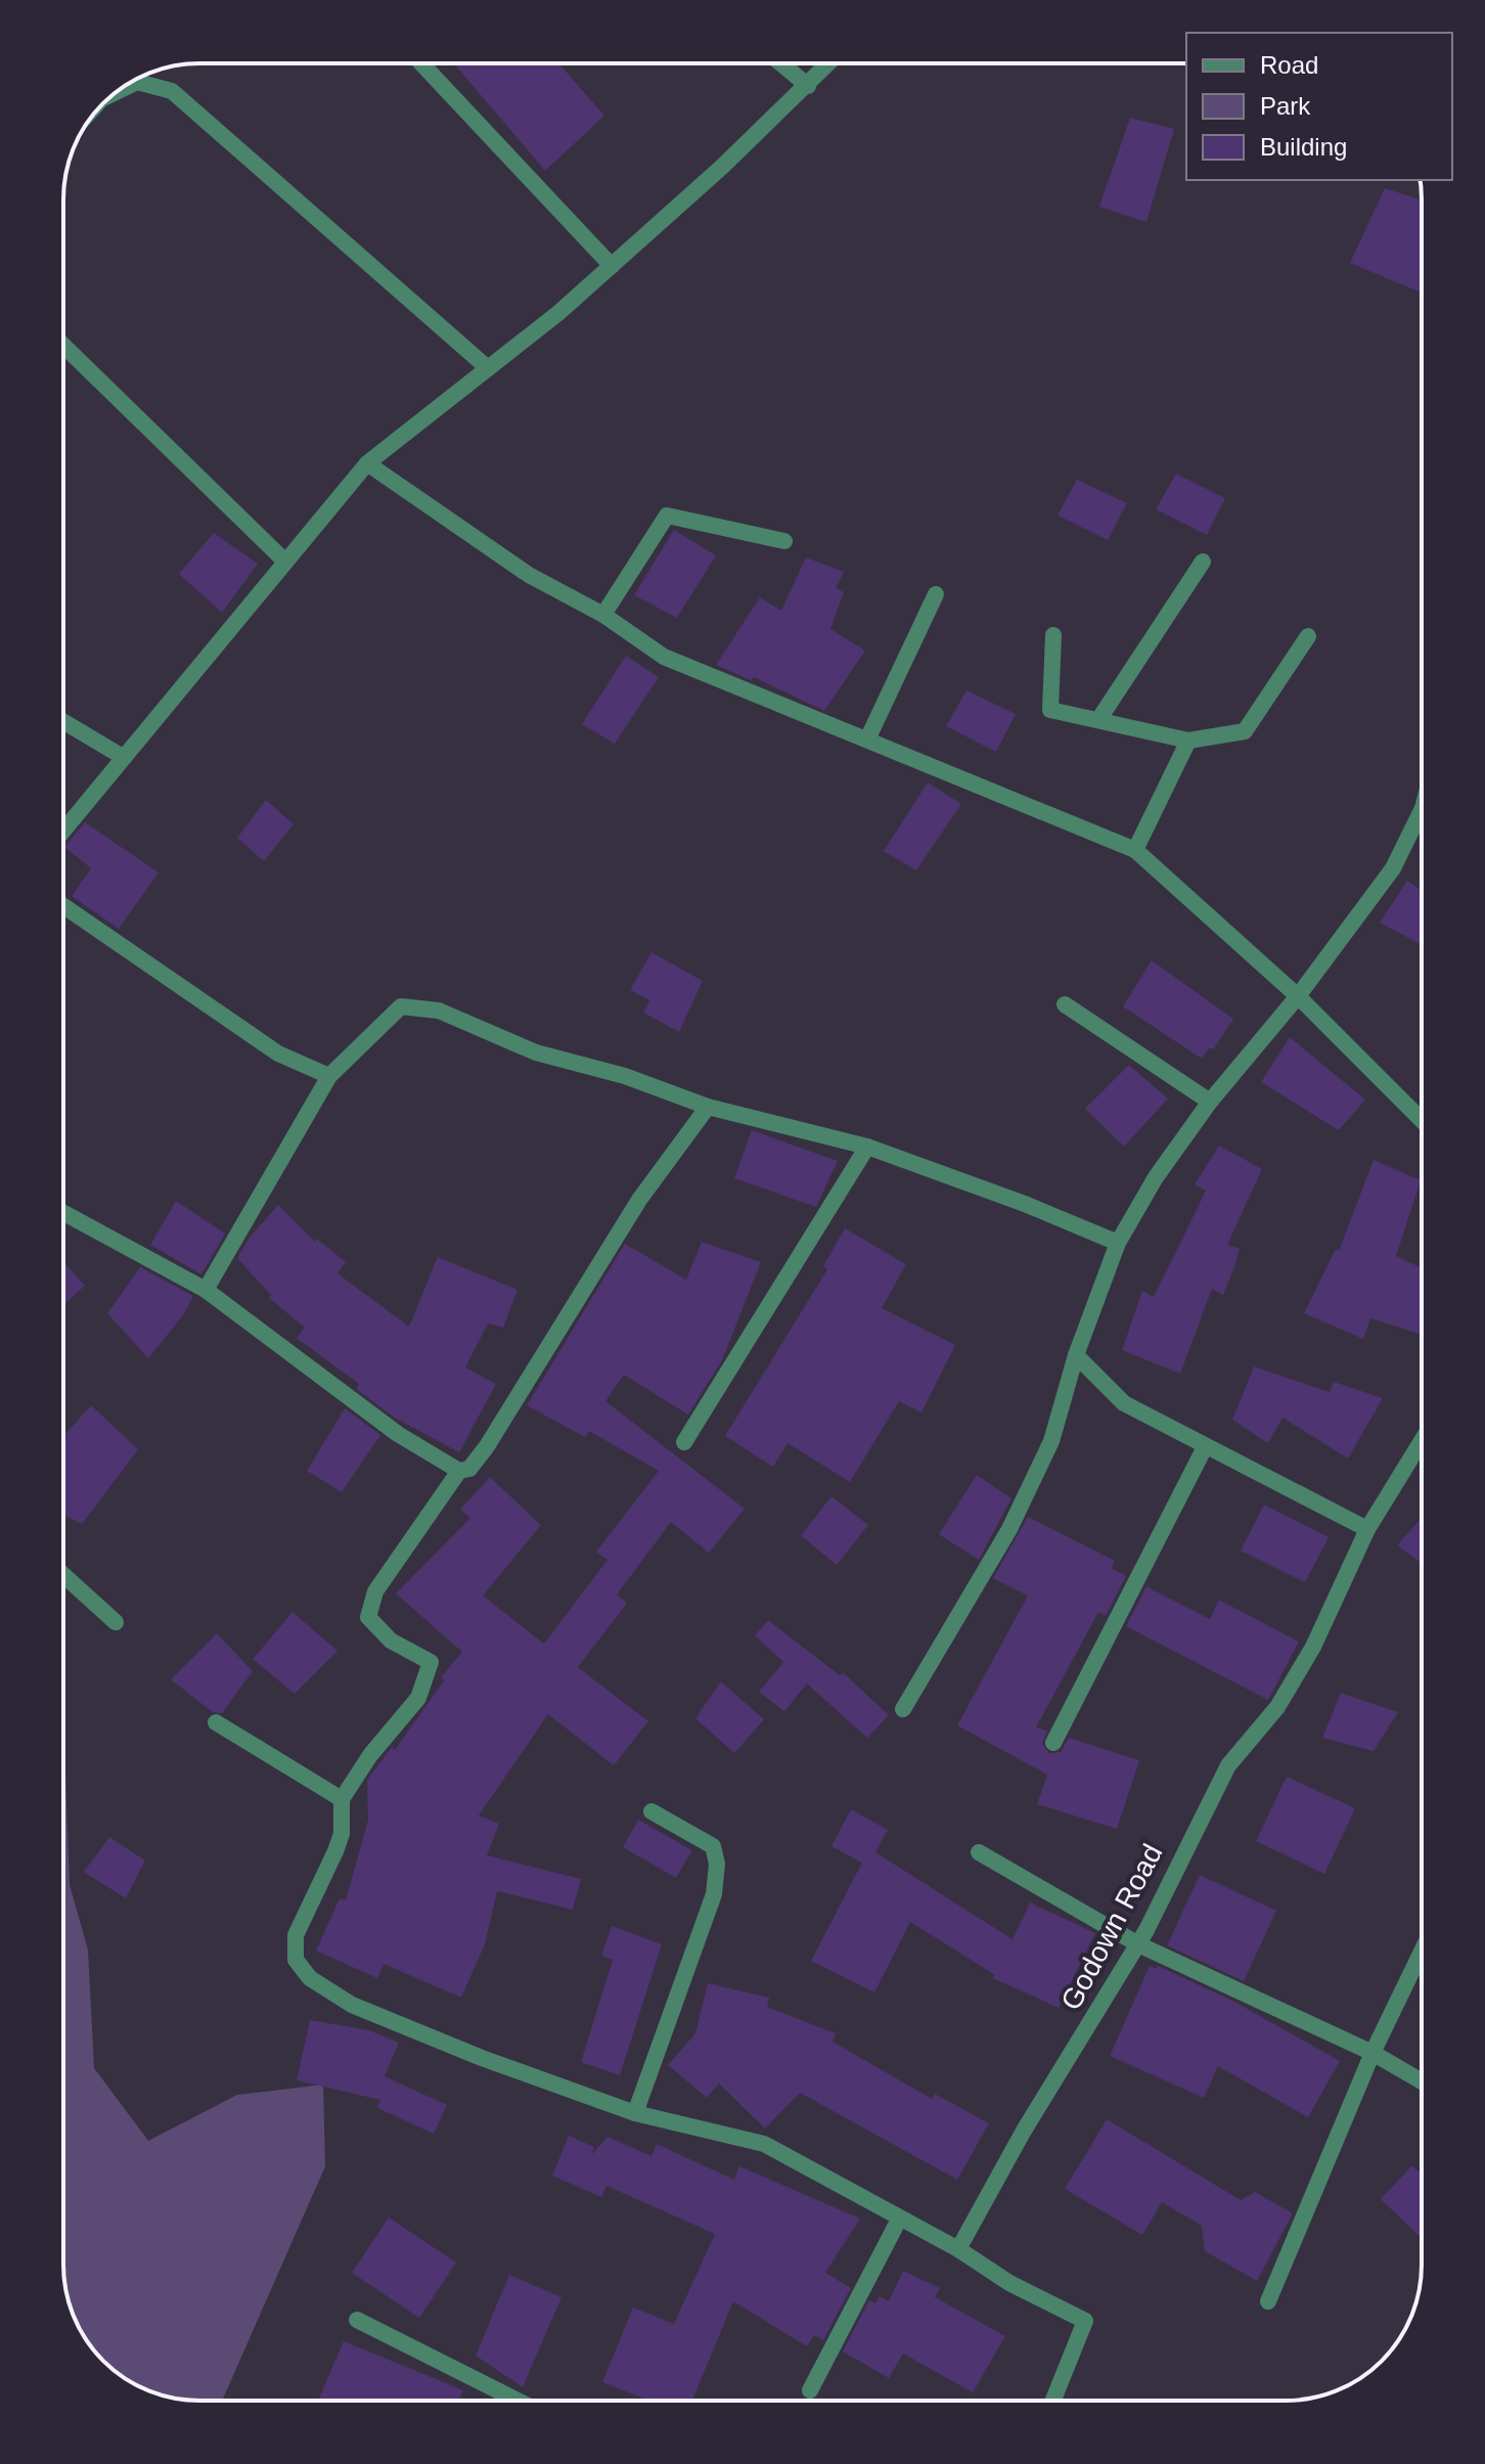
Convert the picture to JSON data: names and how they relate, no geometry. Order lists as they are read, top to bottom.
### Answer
{
  "streets": {
    "street": ["Godown Road"]
  },
  "legend": ["Road", "Park", "Building"]
}
